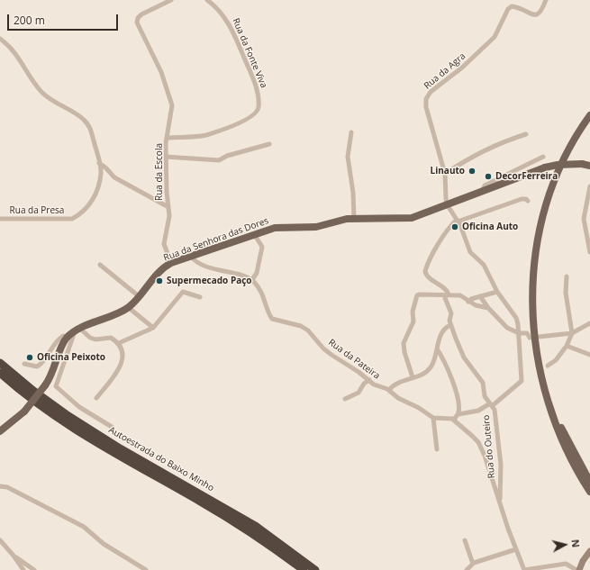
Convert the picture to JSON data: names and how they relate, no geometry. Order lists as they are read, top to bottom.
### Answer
{
  "streets": {
    "highway": ["Autoestrada do Baixo Minho"],
    "main road": ["Rua da Senhora das Dores"],
    "street": [
      "Rua da Fonte Viva",
      "Rua da Agra",
      "Rua da Escola",
      "Rua da Presa",
      "Rua da Pateira",
      "Rua do Outeiro"
    ]
  },
  "crossings": [
    ["Rua da Fonte Viva", "Rua da Escola"],
    ["Rua da Agra", "Rua da Senhora das Dores"],
    ["Rua da Escola", "Rua da Senhora das Dores"]
  ],
  "places": [
    "Linauto",
    "DecorFerreira",
    "Oficina Auto",
    "Supermecado Paço",
    "Oficina Peixoto"
  ],
  "scale_bar": "200 m",
  "north": "right"
}
